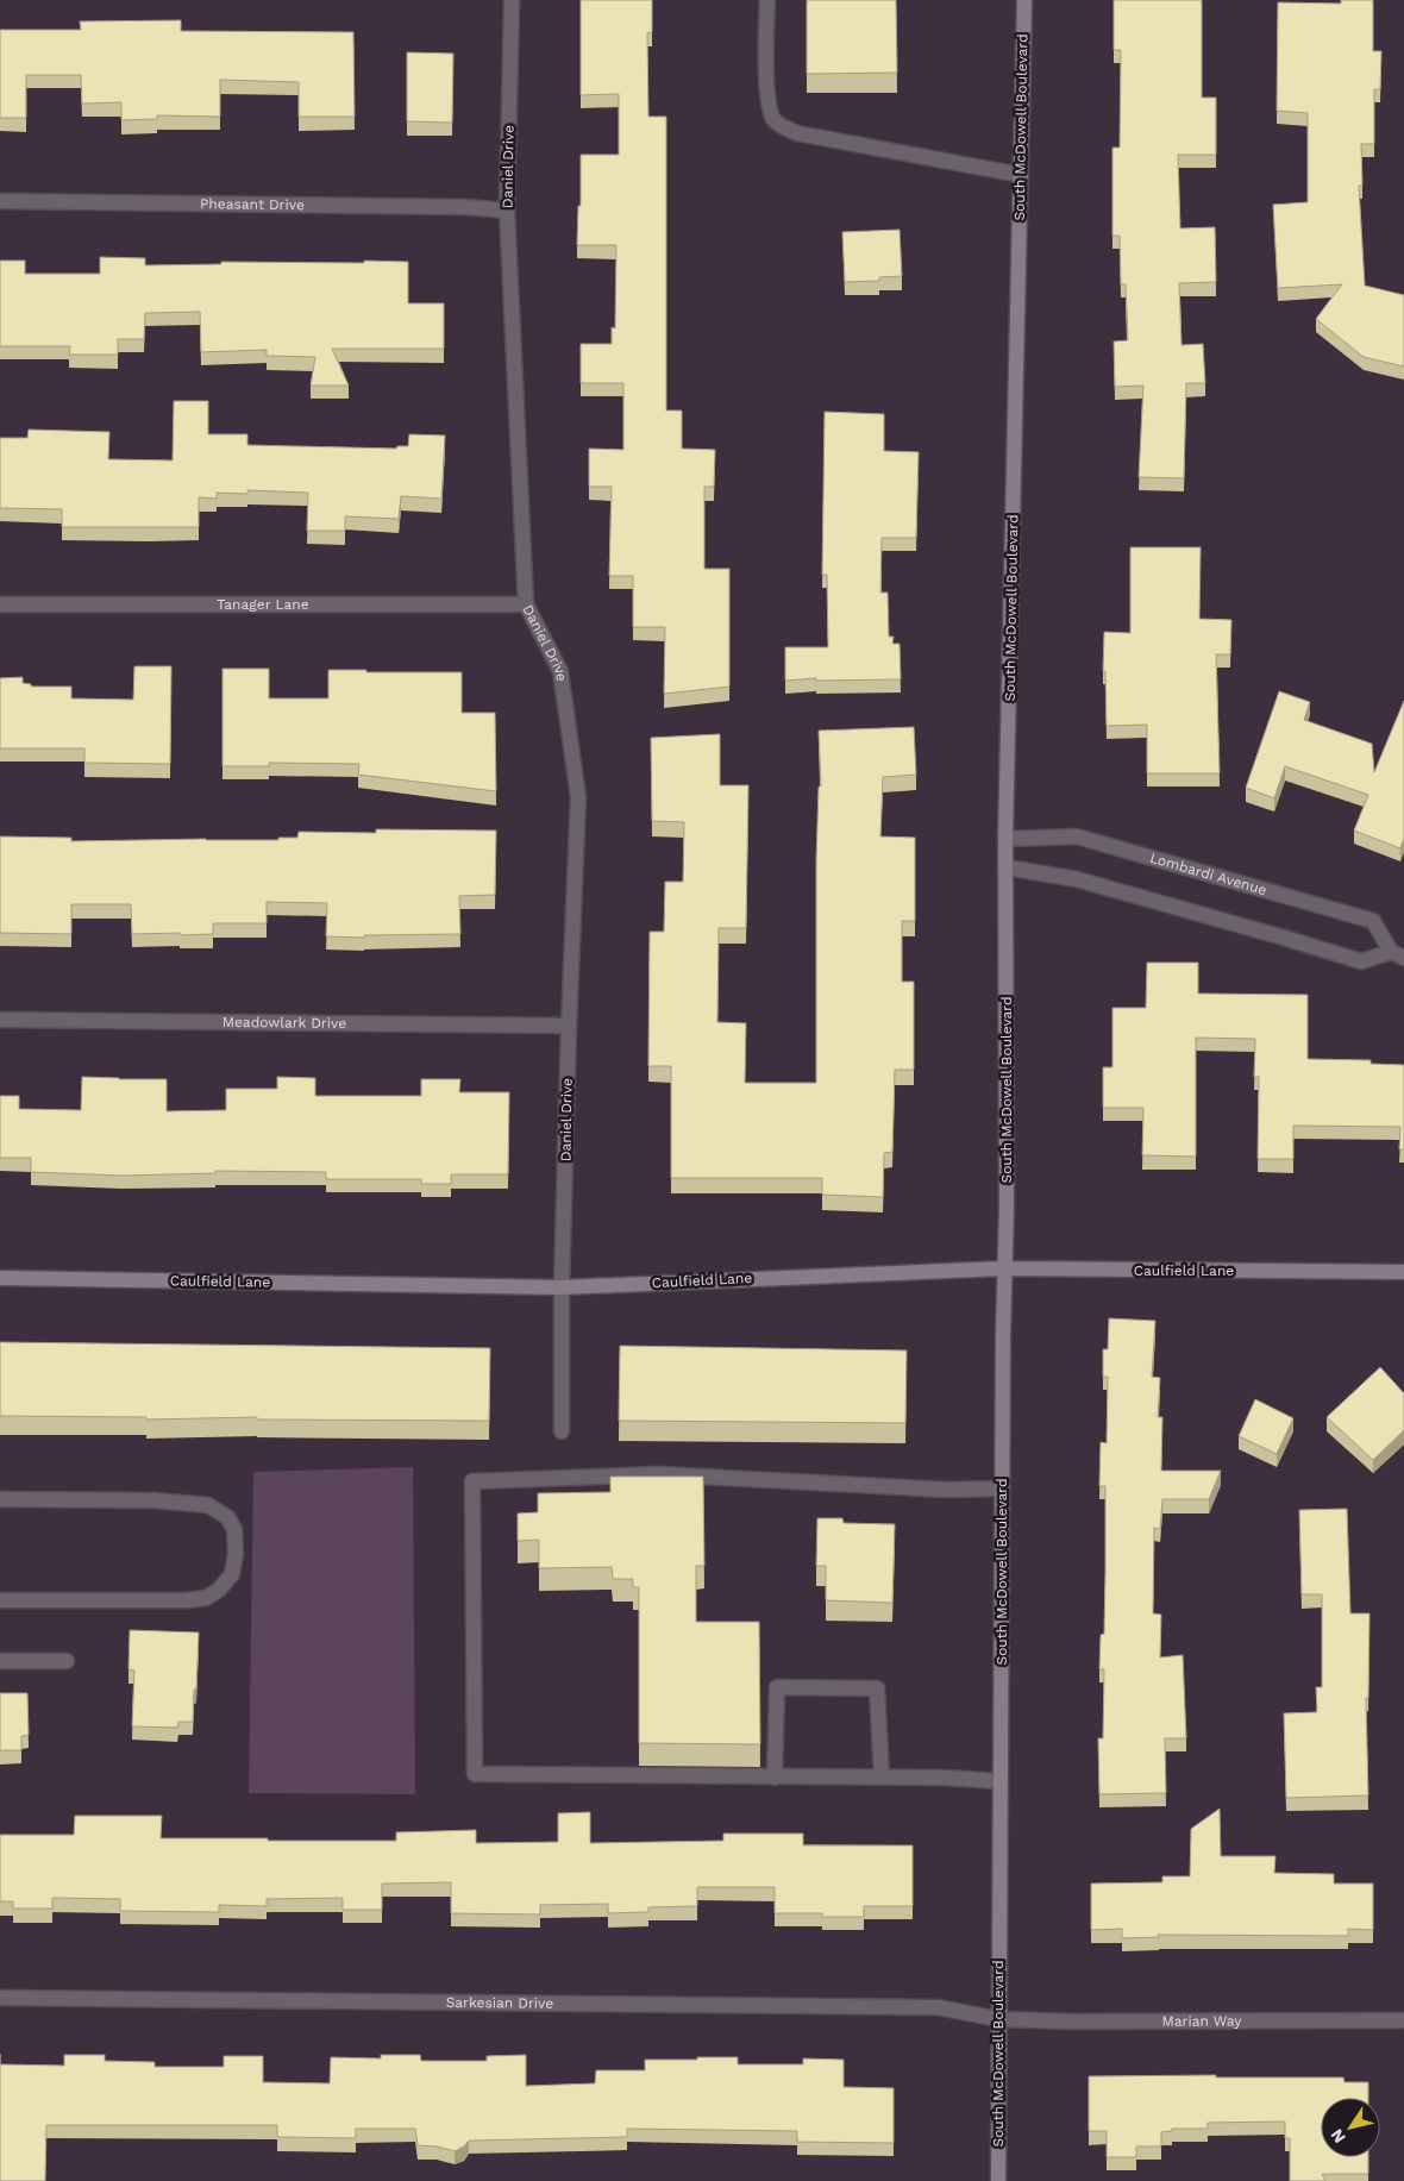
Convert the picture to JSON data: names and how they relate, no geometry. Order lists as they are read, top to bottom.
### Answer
{
  "streets": {
    "main road": ["South McDowell Boulevard", "Caulfield Lane"],
    "street": [
      "Daniel Drive",
      "Pheasant Drive",
      "Tanager Lane",
      "Lombardi Avenue",
      "Meadowlark Drive",
      "Sarkesian Drive",
      "Marian Way"
    ]
  },
  "crossings": [
    ["South McDowell Boulevard", "Lombardi Avenue"],
    ["South McDowell Boulevard", "Caulfield Lane"],
    ["South McDowell Boulevard", "Sarkesian Drive"],
    ["South McDowell Boulevard", "Marian Way"],
    ["Daniel Drive", "Pheasant Drive"],
    ["Daniel Drive", "Tanager Lane"],
    ["Daniel Drive", "Meadowlark Drive"],
    ["Daniel Drive", "Caulfield Lane"],
    ["Sarkesian Drive", "Marian Way"]
  ],
  "north": "bottom left"
}
